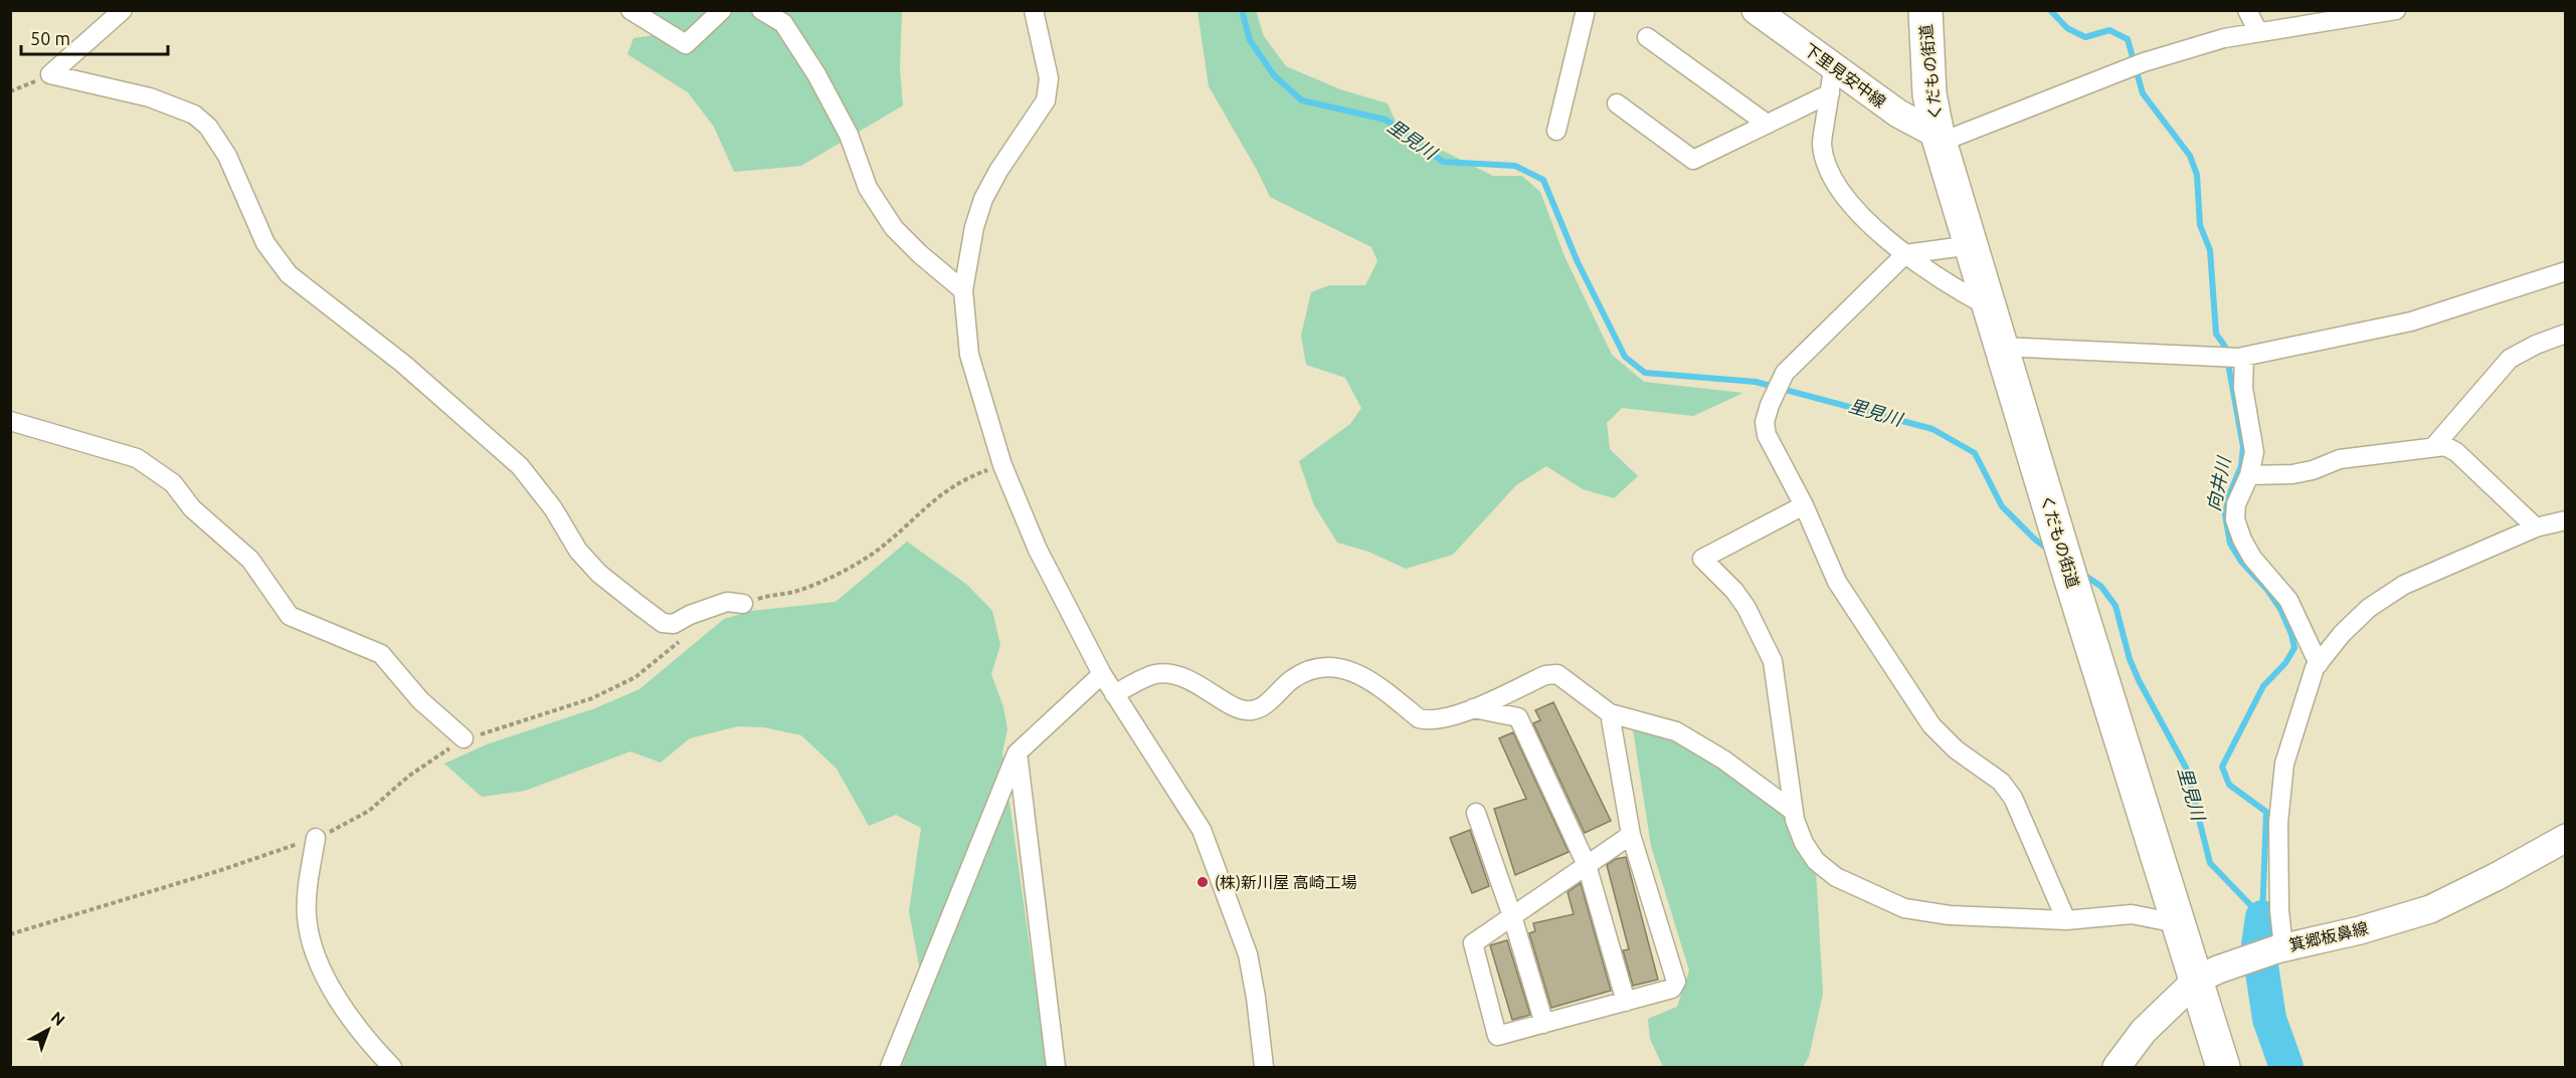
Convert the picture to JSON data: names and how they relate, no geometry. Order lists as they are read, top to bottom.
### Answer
{
  "streets": {
    "highway": ["くだもの街道"],
    "main road": ["下里見安中線", "箕郷板鼻線"]
  },
  "crossings": [
    ["くだもの街道", "下里見安中線"],
    ["くだもの街道", "箕郷板鼻線"]
  ],
  "water": ["里見川", "向井川"],
  "places": ["(株)新川屋 高崎工場"],
  "scale_bar": "50 m",
  "north": "top right"
}
